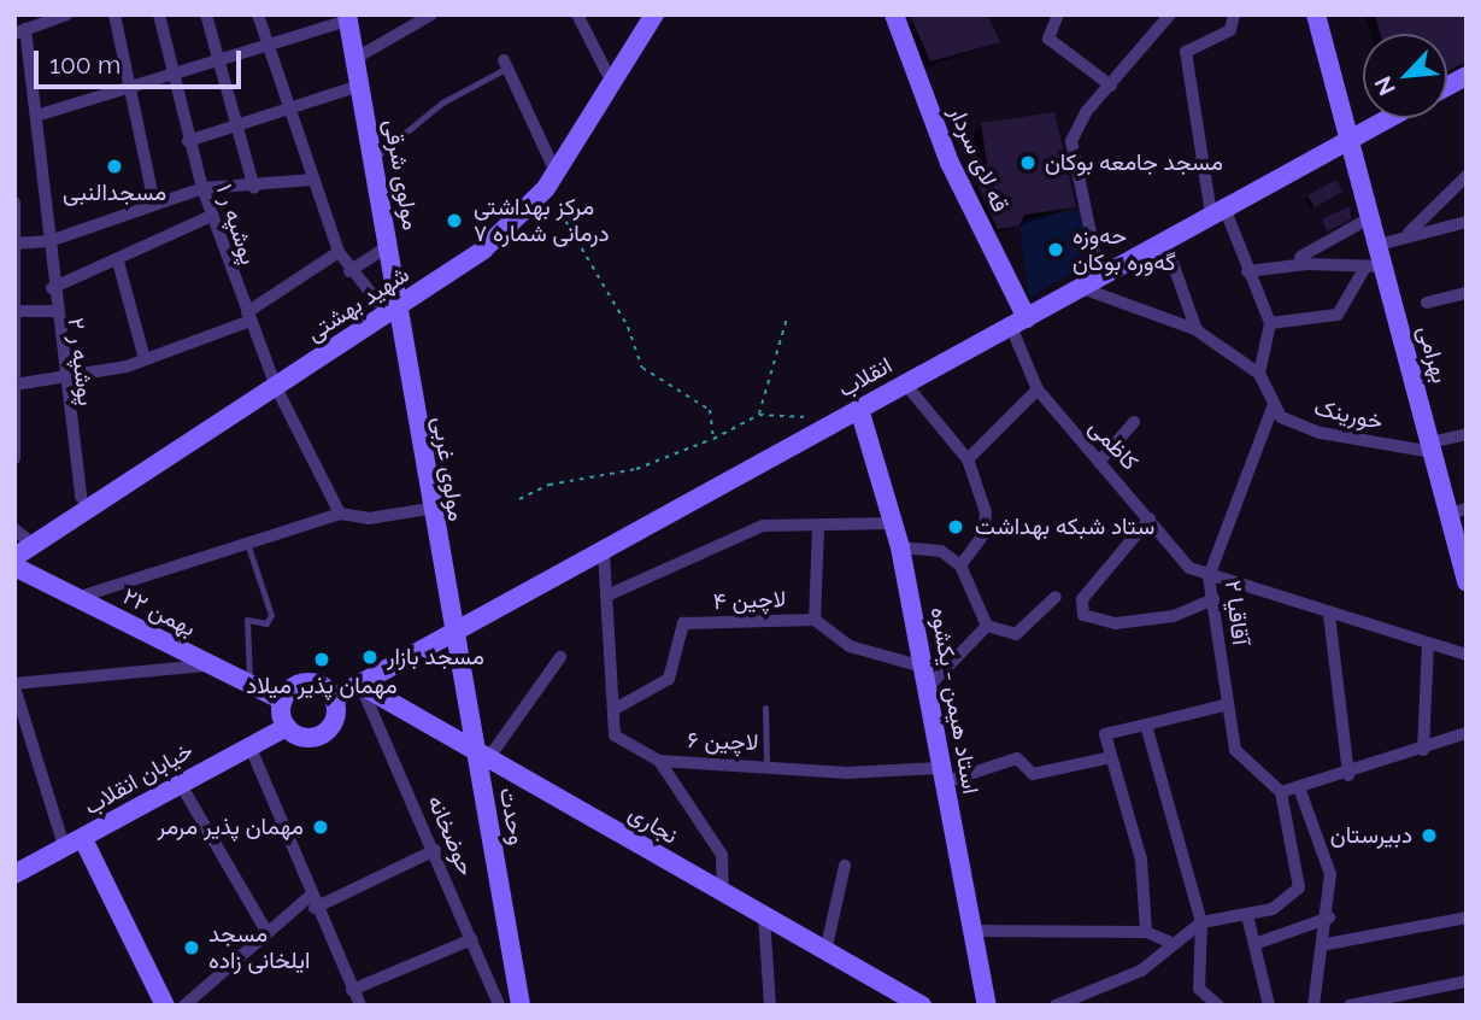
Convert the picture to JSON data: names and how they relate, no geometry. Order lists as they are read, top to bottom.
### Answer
{
  "streets": {
    "main road": [
      "قه لای سردار",
      "مولوی شرقی",
      "شهید بهشتی",
      "بهرامی",
      "انقلاب",
      "مولوی غربی",
      "۲۲ بهمن",
      "استاد هیمن - یکشوه",
      "خیابان انقلاب",
      "وحدت",
      "نجاری"
    ],
    "street": [
      "۱ پوشپه ر",
      "پوشپه ر ۲",
      "خورینک",
      "کاظمی",
      "لاچین ۴",
      "آقاقیا ۲",
      "لاچین ۶",
      "حوضخانه"
    ]
  },
  "crossings": [
    ["قه لای سردار", "انقلاب"],
    ["قه لای سردار", "کاظمی"],
    ["مولوی شرقی", "شهید بهشتی"],
    ["مولوی شرقی", "مولوی غربی"],
    ["۱ پوشپه ر", "شهید بهشتی"],
    ["شهید بهشتی", "پوشپه ر ۲"],
    ["شهید بهشتی", "مولوی غربی"],
    ["بهرامی", "انقلاب"],
    ["بهرامی", "خورینک"],
    ["انقلاب", "کاظمی"],
    ["انقلاب", "مولوی غربی"],
    ["انقلاب", "۲۲ بهمن"],
    ["انقلاب", "استاد هیمن - یکشوه"],
    ["انقلاب", "خیابان انقلاب"],
    ["انقلاب", "وحدت"],
    ["انقلاب", "نجاری"],
    ["انقلاب", "حوضخانه"],
    ["خورینک", "آقاقیا ۲"],
    ["کاظمی", "آقاقیا ۲"],
    ["مولوی غربی", "وحدت"],
    ["لاچین ۴", "استاد هیمن - یکشوه"],
    ["۲۲ بهمن", "خیابان انقلاب"],
    ["استاد هیمن - یکشوه", "لاچین ۶"],
    ["لاچین ۶", "نجاری"],
    ["وحدت", "نجاری"],
    ["نجاری", "حوضخانه"]
  ],
  "places": [
    "مسجد جامعه بوکان",
    "مسجدالنبی",
    "مرکز بهداشتی درمانی شماره ۷",
    "حه‌وزه گه‌وره بوکان",
    "ستاد شبکه بهداشت",
    "مسجد بازار",
    "مهمان پذیر میلاد",
    "مهمان پذیر مرمر",
    "دبیرستان",
    "مسجد ایلخانی زاده"
  ],
  "scale_bar": "100 m",
  "north": "bottom left"
}
